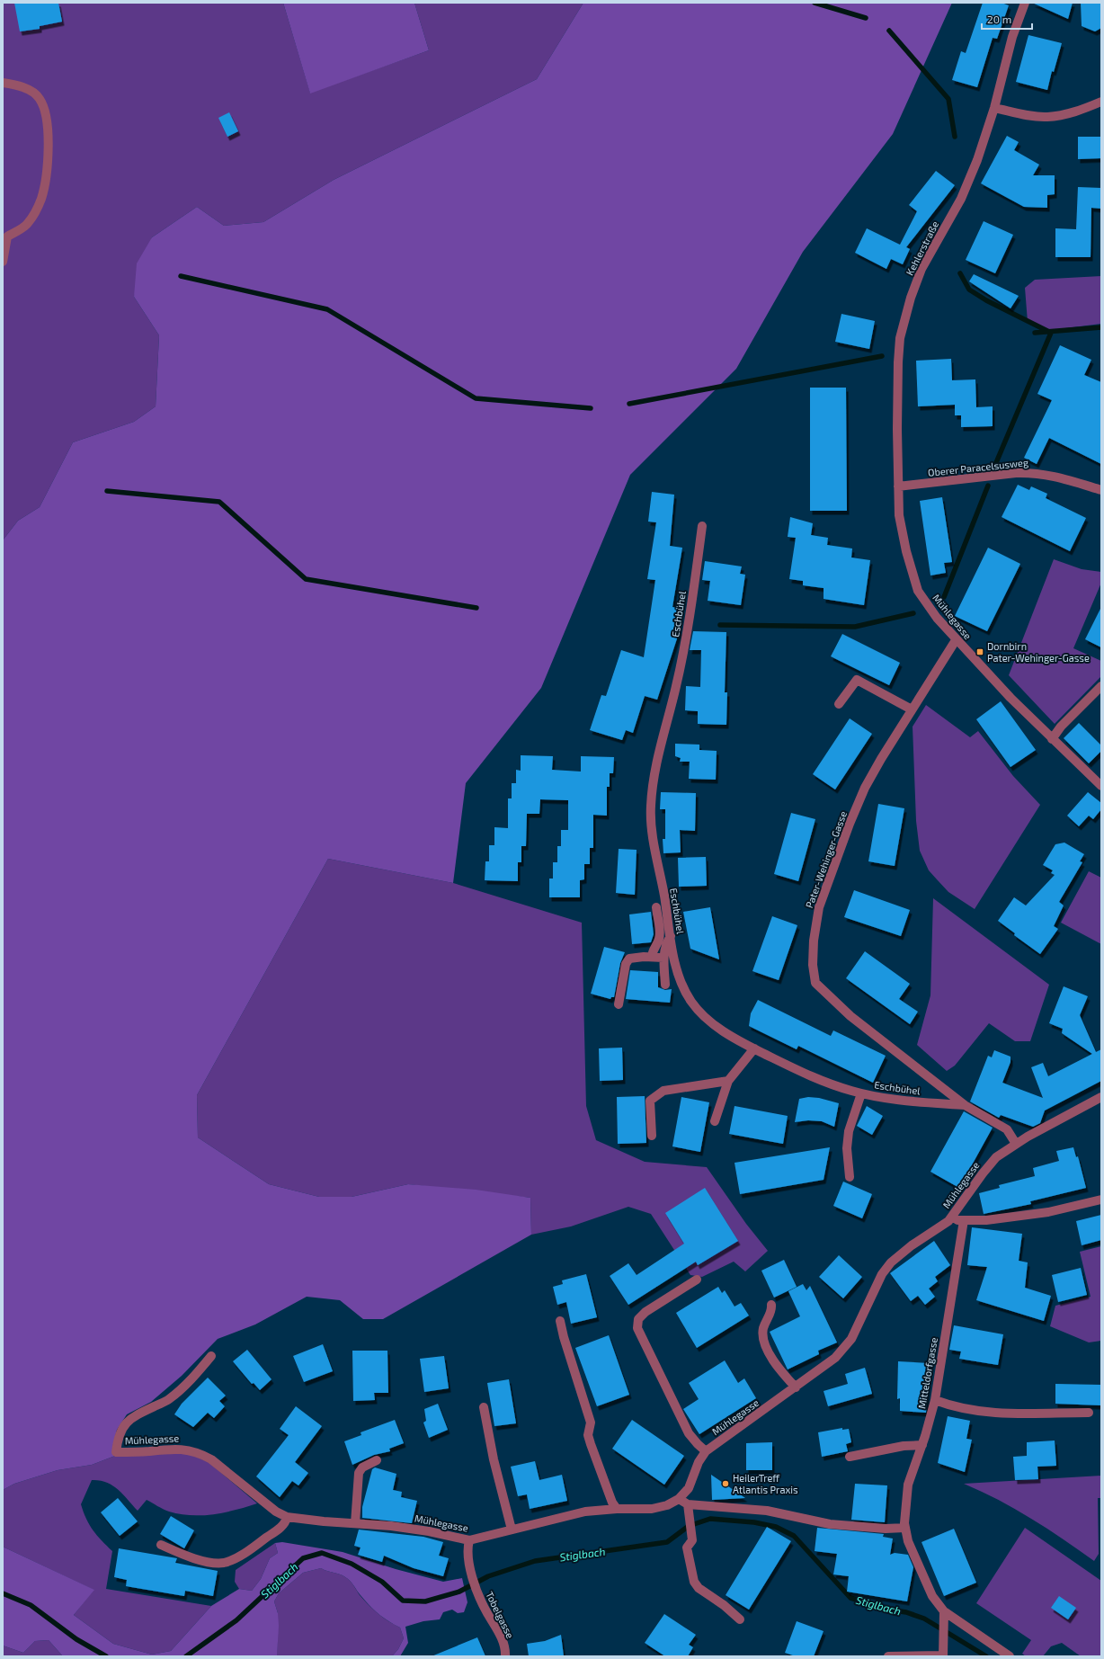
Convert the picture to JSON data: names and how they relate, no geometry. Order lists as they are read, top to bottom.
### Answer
{
  "streets": {
    "street": [
      "Kehlerstraße",
      "Oberer Paracelsusweg",
      "Eschbühel",
      "Mühlegasse",
      "Pater-Wehinger-Gasse",
      "Mitteldorfgasse",
      "Tobelgasse"
    ]
  },
  "crossings": [
    ["Kehlerstraße", "Oberer Paracelsusweg"],
    ["Kehlerstraße", "Mühlegasse"],
    ["Eschbühel", "Pater-Wehinger-Gasse"],
    ["Mühlegasse", "Pater-Wehinger-Gasse"],
    ["Mühlegasse", "Tobelgasse"]
  ],
  "water": ["Stiglbach"],
  "places": {
    "transit": ["Dornbirn Pater-Wehinger-Gasse"],
    "other": ["HeilerTreff Atlantis Praxis"]
  },
  "scale_bar": "20 m"
}
